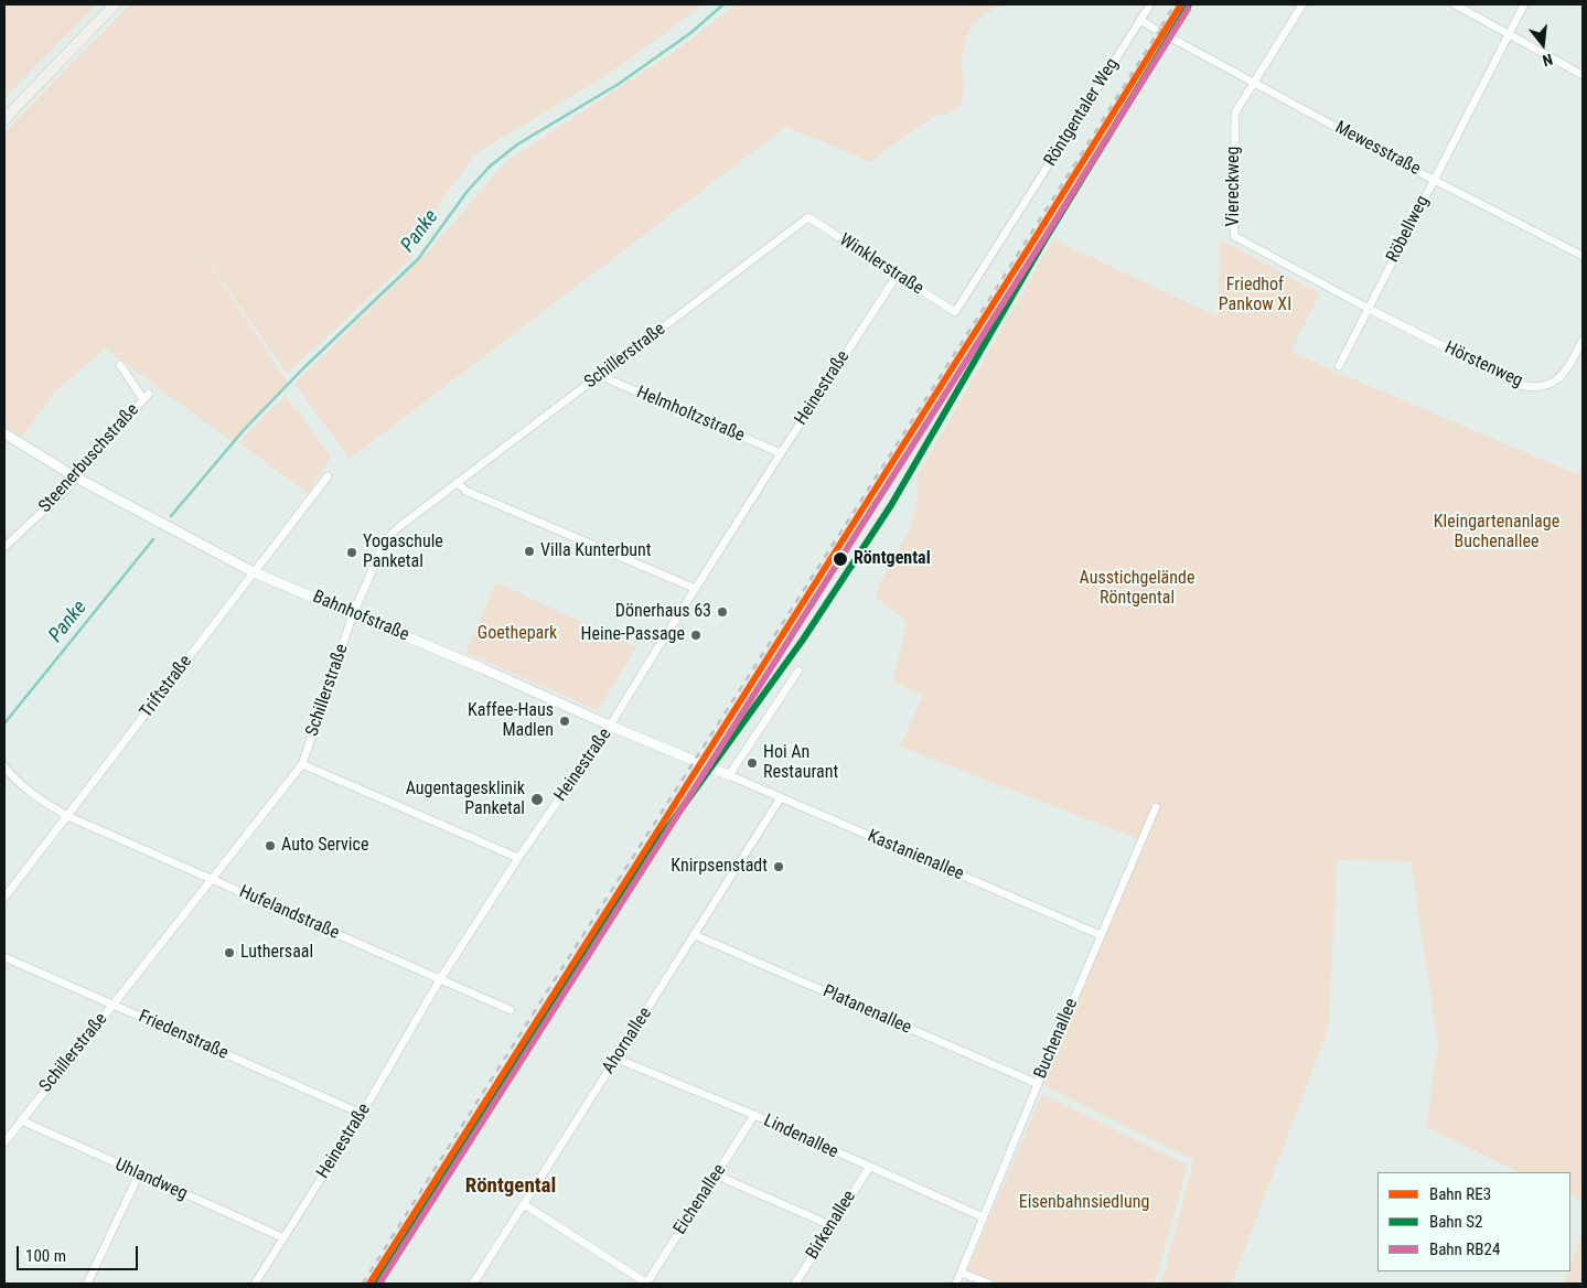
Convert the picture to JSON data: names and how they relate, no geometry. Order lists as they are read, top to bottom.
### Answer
{
  "streets": {
    "street": [
      "Röntgentaler Weg",
      "Mewesstraße",
      "Viereckweg",
      "Röbellweg",
      "Winklerstraße",
      "Schillerstraße",
      "Hörstenweg",
      "Heinestraße",
      "Helmholtzstraße",
      "Steenerbuschstraße",
      "Bahnhofstraße",
      "Triftstraße",
      "Kastanienallee",
      "Hufelandstraße",
      "Platanenallee",
      "Friedenstraße",
      "Buchenallee",
      "Ahornallee",
      "Lindenallee",
      "Uhlandweg",
      "Eichenallee",
      "Birkenallee"
    ]
  },
  "crossings": [
    ["Röntgentaler Weg", "Winklerstraße"],
    ["Mewesstraße", "Viereckweg"],
    ["Mewesstraße", "Röbellweg"],
    ["Viereckweg", "Röbellweg"],
    ["Viereckweg", "Hörstenweg"],
    ["Röbellweg", "Hörstenweg"],
    ["Winklerstraße", "Schillerstraße"],
    ["Winklerstraße", "Heinestraße"],
    ["Schillerstraße", "Helmholtzstraße"],
    ["Schillerstraße", "Bahnhofstraße"],
    ["Schillerstraße", "Hufelandstraße"],
    ["Schillerstraße", "Friedenstraße"],
    ["Schillerstraße", "Uhlandweg"],
    ["Heinestraße", "Helmholtzstraße"],
    ["Heinestraße", "Bahnhofstraße"],
    ["Heinestraße", "Hufelandstraße"],
    ["Heinestraße", "Friedenstraße"],
    ["Heinestraße", "Uhlandweg"],
    ["Steenerbuschstraße", "Bahnhofstraße"],
    ["Bahnhofstraße", "Triftstraße"],
    ["Bahnhofstraße", "Kastanienallee"],
    ["Triftstraße", "Hufelandstraße"],
    ["Kastanienallee", "Buchenallee"],
    ["Kastanienallee", "Ahornallee"],
    ["Platanenallee", "Buchenallee"],
    ["Platanenallee", "Ahornallee"],
    ["Buchenallee", "Lindenallee"],
    ["Ahornallee", "Lindenallee"],
    ["Lindenallee", "Eichenallee"],
    ["Lindenallee", "Birkenallee"]
  ],
  "districts": ["Röntgental"],
  "water": ["Panke"],
  "parks": [
    "Friedhof Pankow XI",
    "Kleingartenanlage Buchenallee",
    "Ausstichgelände Röntgental",
    "Goethepark",
    "Eisenbahnsiedlung"
  ],
  "places": [
    "Villa Kunterbunt",
    "Yogaschule Panketal",
    "Röntgental",
    "Dönerhaus 63",
    "Heine-Passage",
    "Kaffee-Haus Madlen",
    "Hoi An Restaurant",
    "Augentagesklinik Panketal",
    "Auto Service",
    "Knirpsenstadt",
    "Luthersaal"
  ],
  "lines": ["rail line RE3", "rail line S2", "rail line RB24"],
  "legend": ["Bahn RE3", "Bahn S2", "Bahn RB24"],
  "scale_bar": "100 m",
  "north": "bottom"
}
